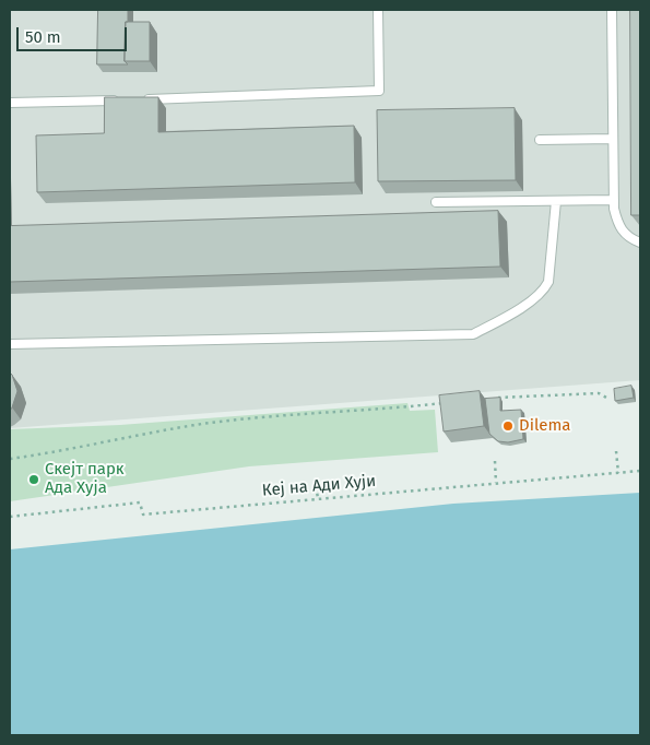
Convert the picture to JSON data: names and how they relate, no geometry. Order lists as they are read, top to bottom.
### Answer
{
  "streets": {
    "path": ["Кеј на Ади Хуји"]
  },
  "places": ["Dilema", "Скејт парк Ада Хуја"],
  "scale_bar": "50 m"
}
